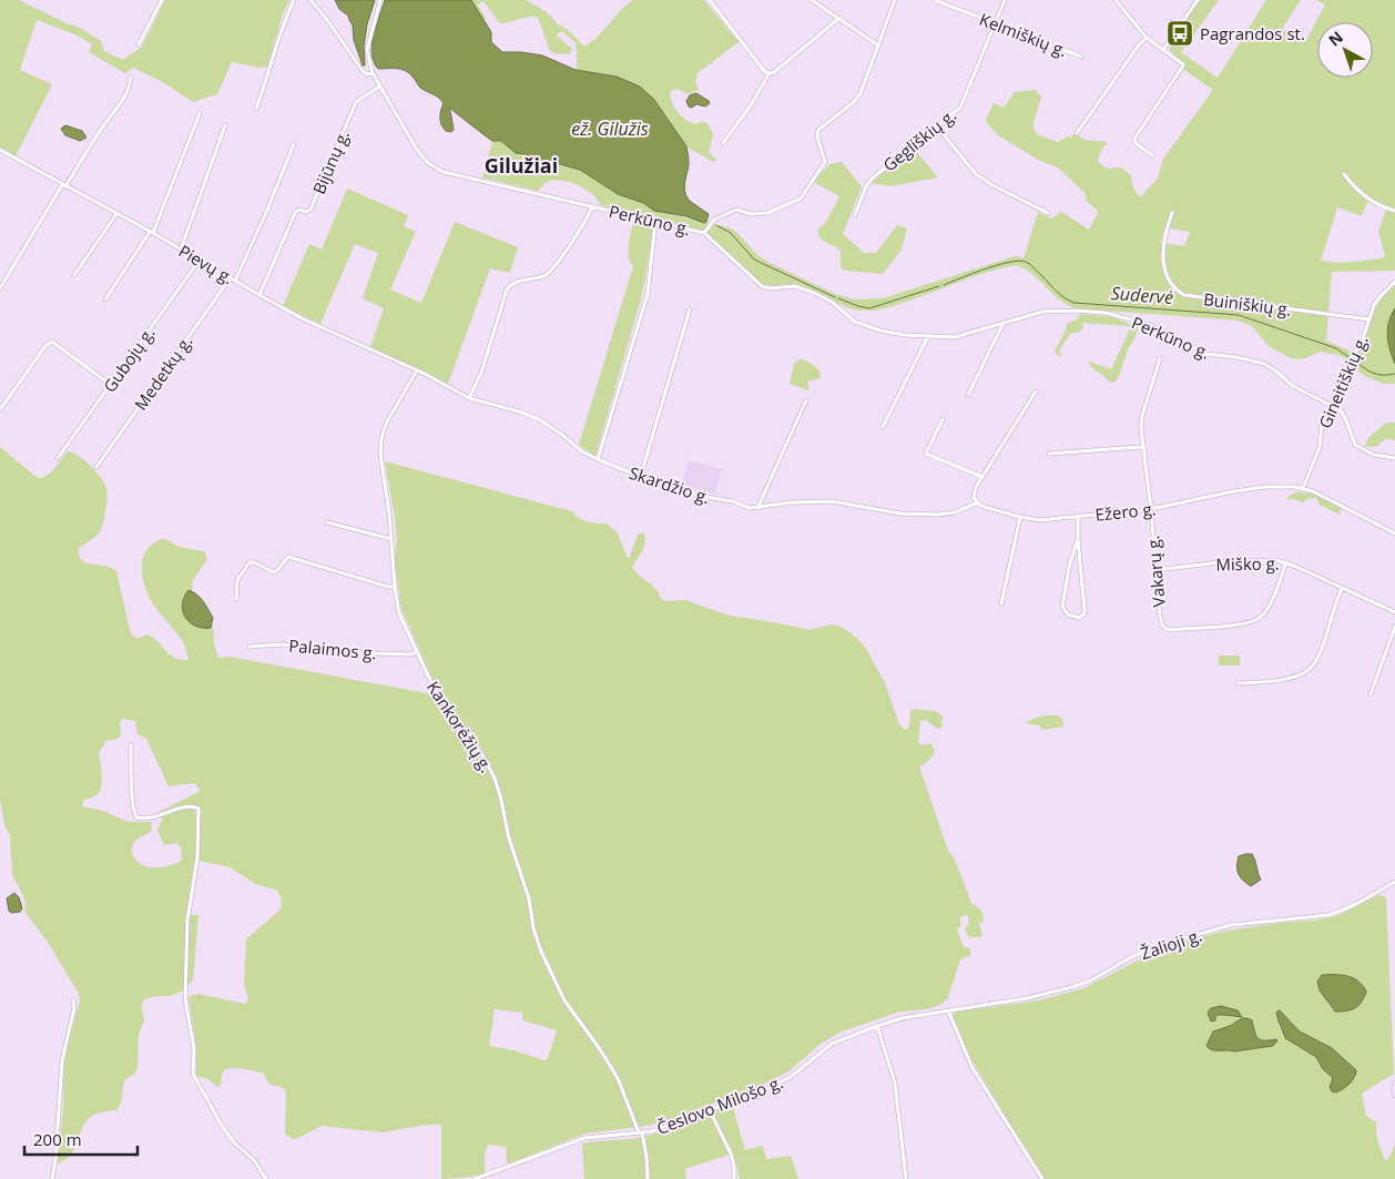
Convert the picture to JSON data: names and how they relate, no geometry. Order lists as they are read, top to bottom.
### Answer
{
  "streets": {
    "street": [
      "Kelmiškių g.",
      "Gegliškių g.",
      "Bijūnų g.",
      "Perkūno g.",
      "Pievų g.",
      "Buiniškių g.",
      "Gubojų g.",
      "Medetkų g.",
      "Gineitiškių g.",
      "Skardžio g.",
      "Ežero g.",
      "Miško g.",
      "Vakarų g.",
      "Palaimos g.",
      "Kankorėžių g.",
      "Žalioji g.",
      "Česlovo Milošo g."
    ]
  },
  "crossings": [
    ["Kelmiškių g.", "Gegliškių g."],
    ["Bijūnų g.", "Perkūno g."],
    ["Bijūnų g.", "Pievų g."],
    ["Perkūno g.", "Gineitiškių g."],
    ["Pievų g.", "Gubojų g."],
    ["Pievų g.", "Medetkų g."],
    ["Pievų g.", "Skardžio g."],
    ["Pievų g.", "Kankorėžių g."],
    ["Buiniškių g.", "Gineitiškių g."],
    ["Gineitiškių g.", "Ežero g."],
    ["Skardžio g.", "Ežero g."],
    ["Skardžio g.", "Kankorėžių g."],
    ["Ežero g.", "Vakarų g."],
    ["Miško g.", "Vakarų g."],
    ["Palaimos g.", "Kankorėžių g."],
    ["Kankorėžių g.", "Česlovo Milošo g."],
    ["Žalioji g.", "Česlovo Milošo g."]
  ],
  "districts": ["Gilužiai"],
  "water": ["ež. Gilužis", "Sudervė"],
  "places": {
    "bus stop": ["Pagrandos st."]
  },
  "scale_bar": "200 m",
  "north": "top left"
}
